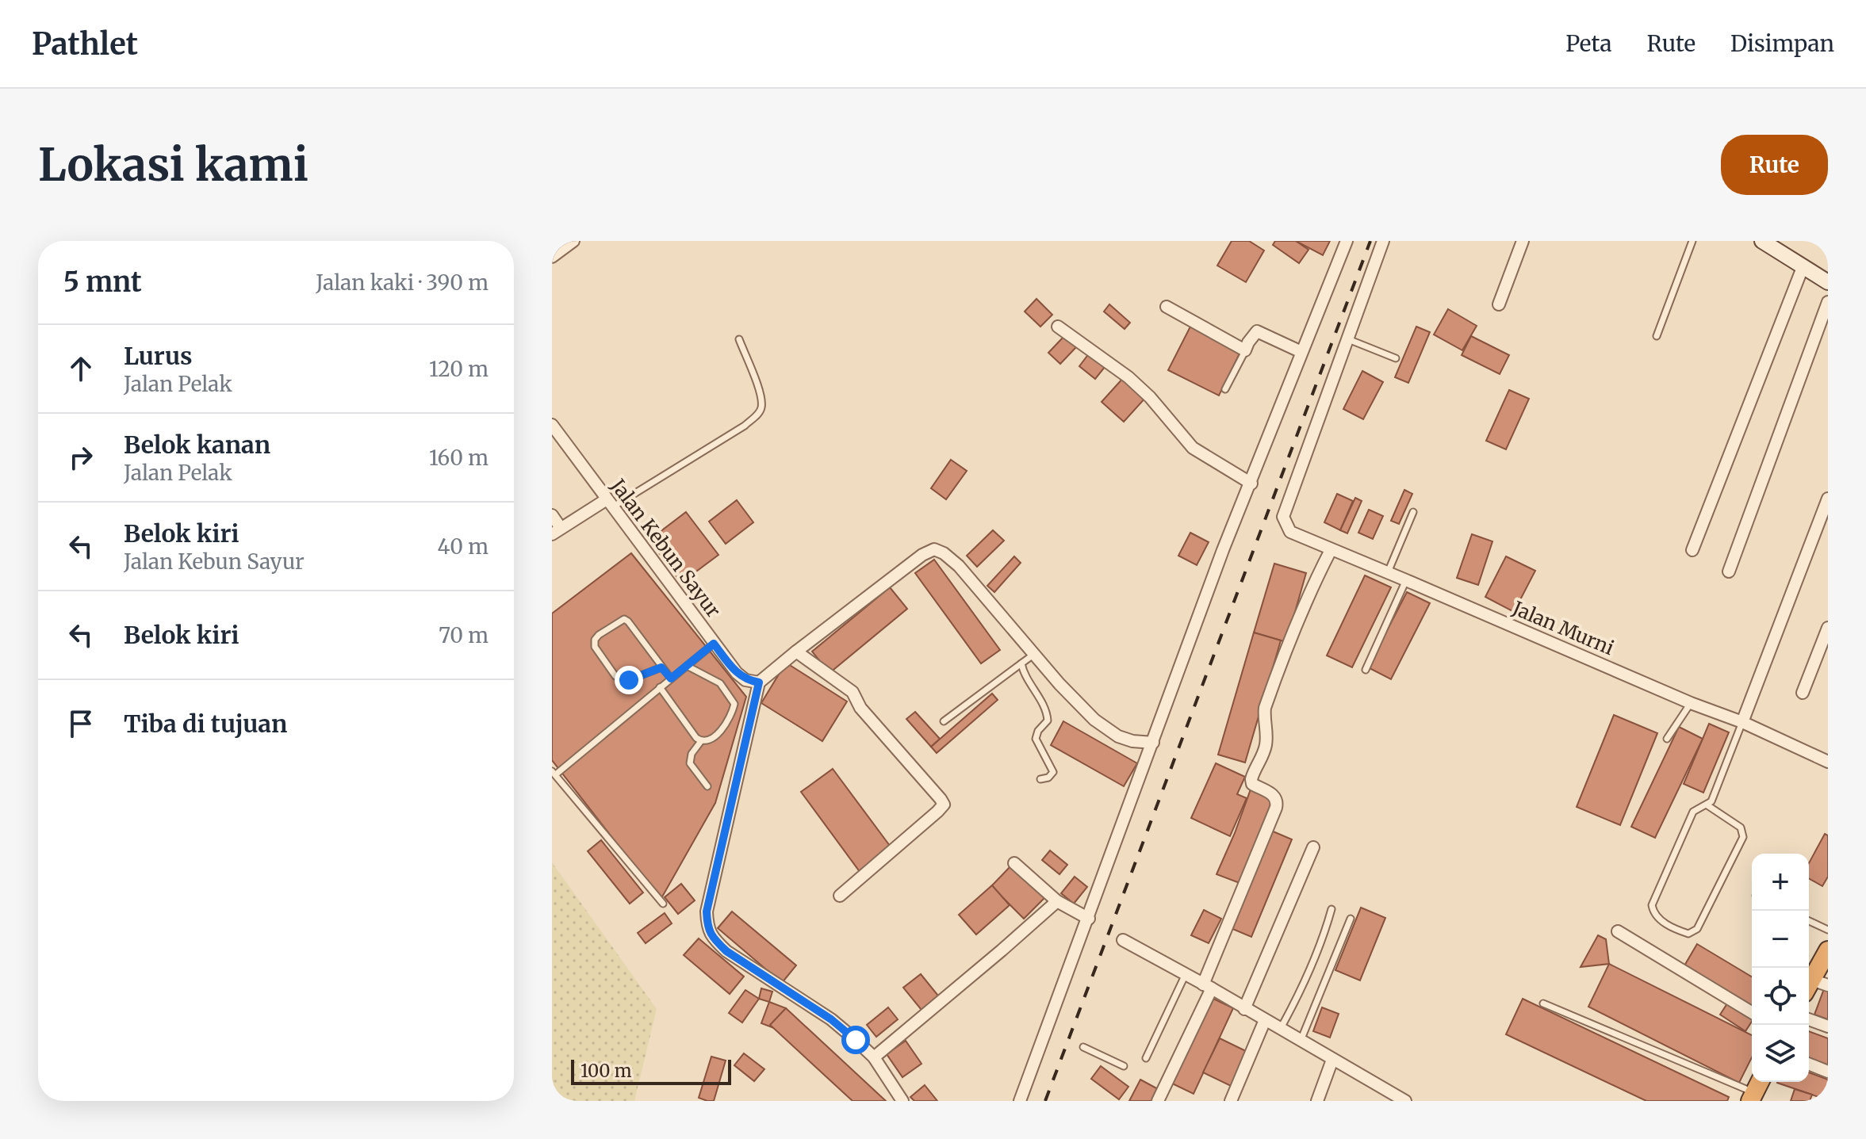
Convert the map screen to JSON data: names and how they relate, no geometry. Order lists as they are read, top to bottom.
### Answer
{
  "streets": {
    "street": ["Jalan Kebun Sayur", "Jalan Murni"]
  },
  "scale_bar": "100 m",
  "page": {
    "header": "Pathlet",
    "nav": ["Peta", "Rute", "Disimpan"],
    "buttons": "Rute",
    "title": "Lokasi kami",
    "heading": ["5 mnt", "Jalan kaki · 390 m"],
    "list": [
      ["Lurus", "Jalan Pelak", "120 m"],
      ["Belok kanan", "Jalan Pelak", "160 m"],
      ["Belok kiri", "Jalan Kebun Sayur", "40 m"],
      ["Belok kiri", "70 m"],
      "Tiba di tujuan"
    ],
    "map_buttons": ["+", "−"],
    "scale": "100 m"
  }
}
